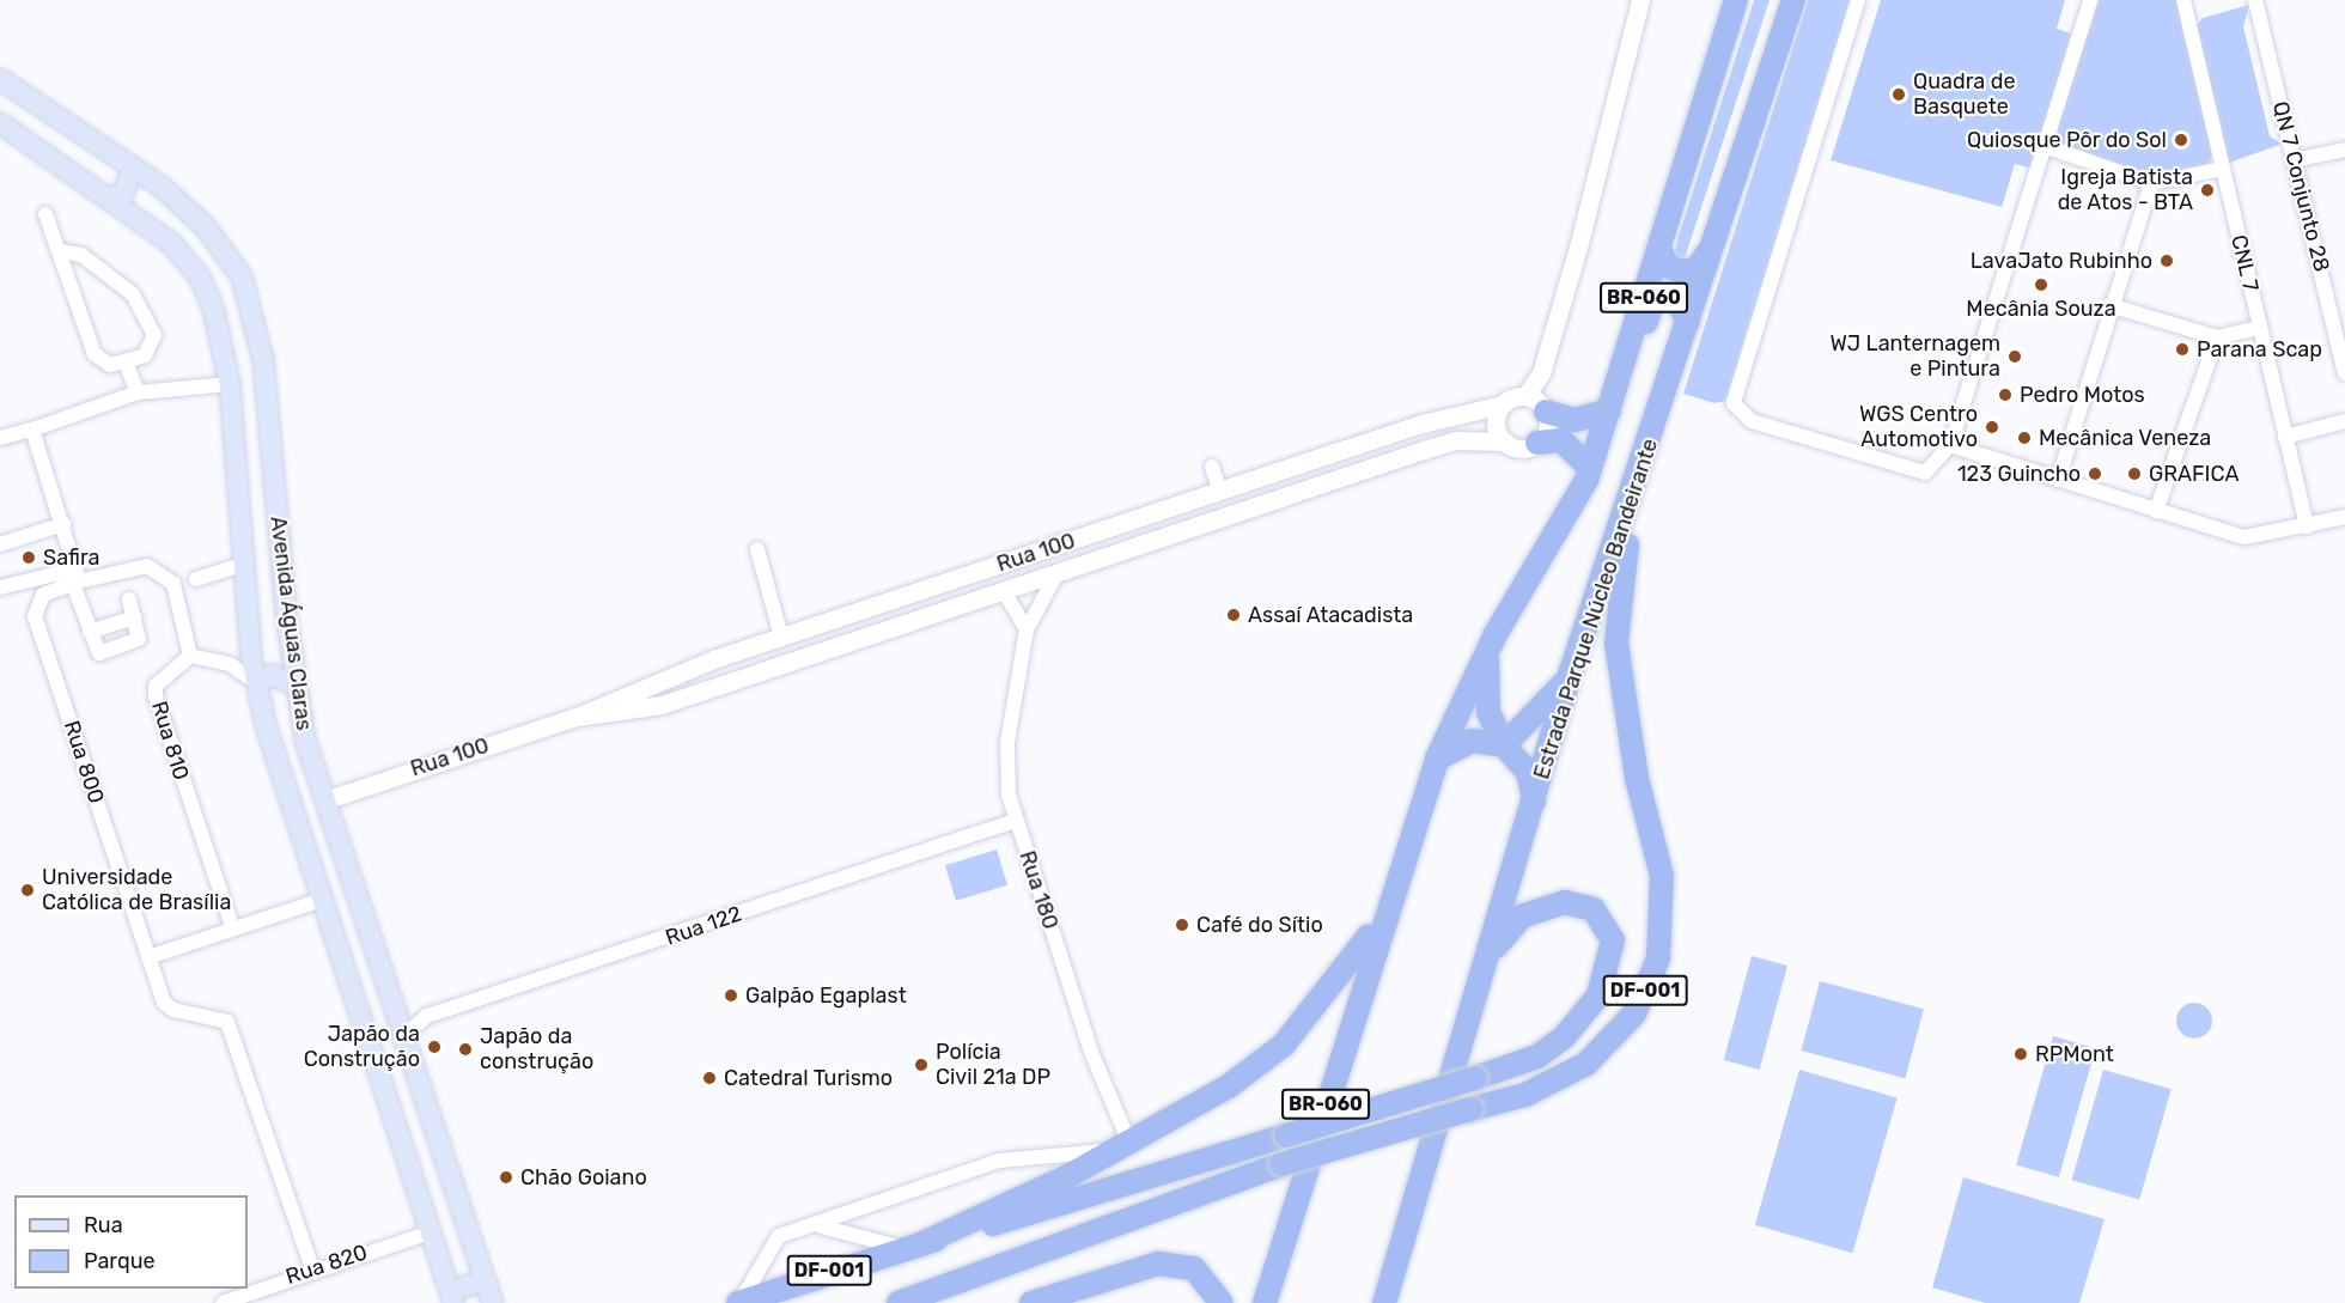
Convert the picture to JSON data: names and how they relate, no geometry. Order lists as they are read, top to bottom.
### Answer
{
  "streets": {
    "highway": ["BR-060", "Estrada Parque Núcleo Bandeirante", "DF-001"],
    "main road": ["Avenida Águas Claras"],
    "street": [
      "QN 7 Conjunto 28",
      "CNL 7",
      "Rua 100",
      "Rua 810",
      "Rua 800",
      "Rua 180",
      "Rua 122",
      "Rua 820"
    ]
  },
  "crossings": [
    ["Rua 100", "Avenida Águas Claras"],
    ["Rua 100", "Rua 180"],
    ["Estrada Parque Núcleo Bandeirante", "DF-001"],
    ["Avenida Águas Claras", "Rua 122"],
    ["Avenida Águas Claras", "Rua 820"],
    ["Rua 800", "Rua 820"],
    ["Rua 180", "Rua 122"]
  ],
  "places": [
    "Quadra de Basquete",
    "Quiosque Pôr do Sol",
    "Igreja Batista de Atos - BTA",
    "LavaJato Rubinho",
    "Mecânia Souza",
    "Parana Scap",
    "WJ Lanternagem e Pintura",
    "Pedro Motos",
    "WGS Centro Automotivo",
    "Mecânica Veneza",
    "123 Guincho",
    "GRAFICA",
    "Safira",
    "Assaí Atacadista",
    "Universidade Católica de Brasília",
    "Café do Sítio",
    "Galpão Egaplast",
    "Japão da Construção",
    "Japão da construção",
    "RPMont",
    "Polícia Civil 21a DP",
    "Catedral Turismo",
    "Chão Goiano"
  ],
  "legend": ["Rua", "Parque"]
}
